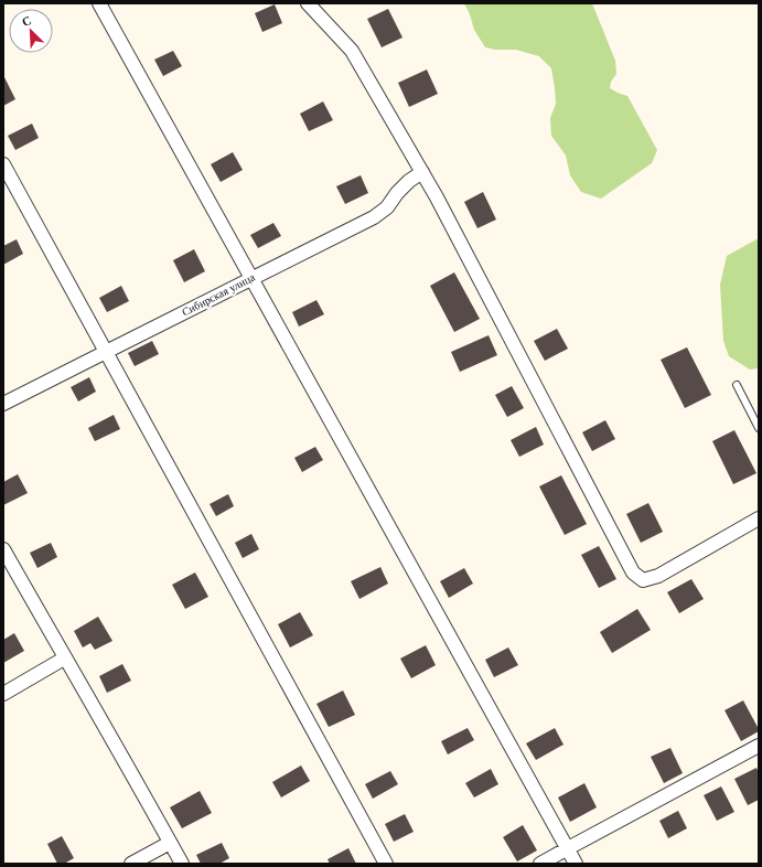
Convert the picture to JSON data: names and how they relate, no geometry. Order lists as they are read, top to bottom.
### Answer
{
  "streets": {
    "street": ["Сибирская улица"]
  },
  "north": "top left"
}
